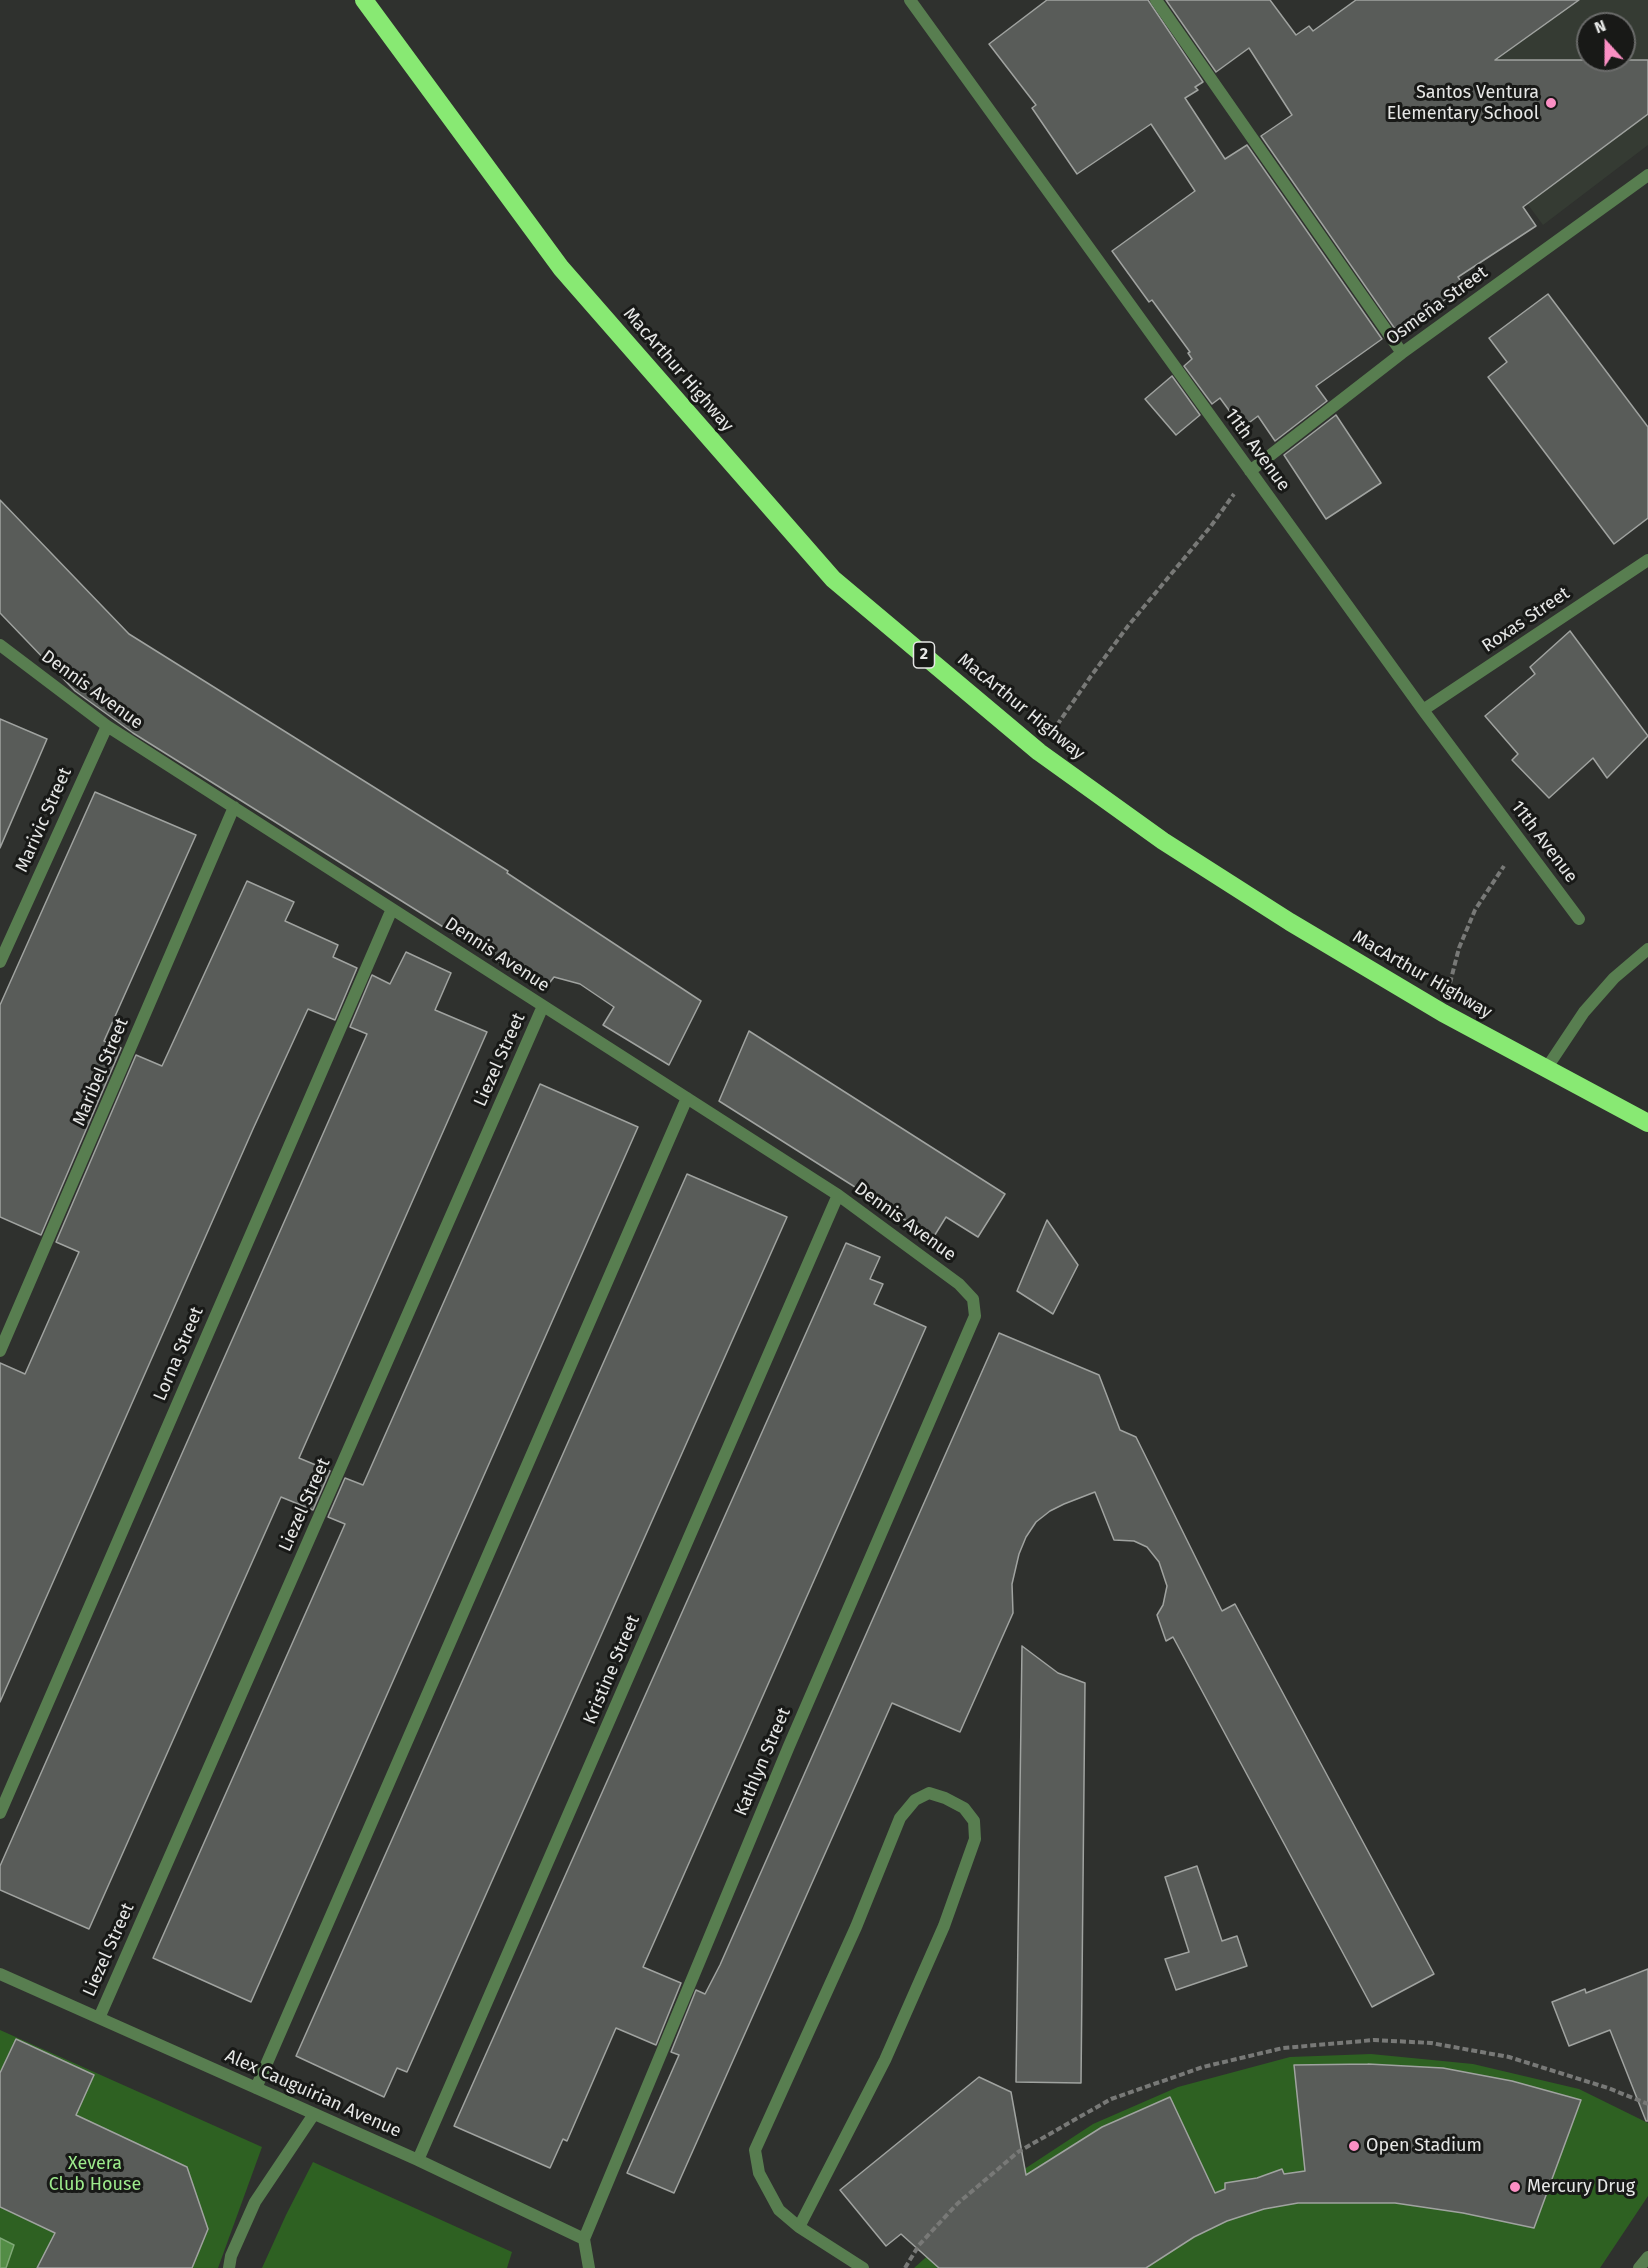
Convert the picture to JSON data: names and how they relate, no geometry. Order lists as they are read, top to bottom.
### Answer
{
  "streets": {
    "highway": ["MacArthur Highway", "2"],
    "street": [
      "Osmeña Street",
      "11th Avenue",
      "Roxas Street",
      "Dennis Avenue",
      "Marivic Street",
      "Liezel Street",
      "Maribel Street",
      "Lorna Street",
      "Kristine Street",
      "Kathlyn Street",
      "Alex Cauguirian Avenue"
    ]
  },
  "crossings": [
    ["Osmeña Street", "11th Avenue"],
    ["11th Avenue", "Roxas Street"],
    ["Dennis Avenue", "Marivic Street"],
    ["Dennis Avenue", "Liezel Street"],
    ["Dennis Avenue", "Maribel Street"],
    ["Dennis Avenue", "Lorna Street"],
    ["Dennis Avenue", "Kristine Street"],
    ["Dennis Avenue", "Kathlyn Street"],
    ["Liezel Street", "Alex Cauguirian Avenue"],
    ["Kristine Street", "Alex Cauguirian Avenue"],
    ["Kathlyn Street", "Alex Cauguirian Avenue"]
  ],
  "parks": ["Xevera Club House"],
  "places": ["Santos Ventura Elementary School", "Open Stadium", "Mercury Drug"],
  "north": "top"
}
